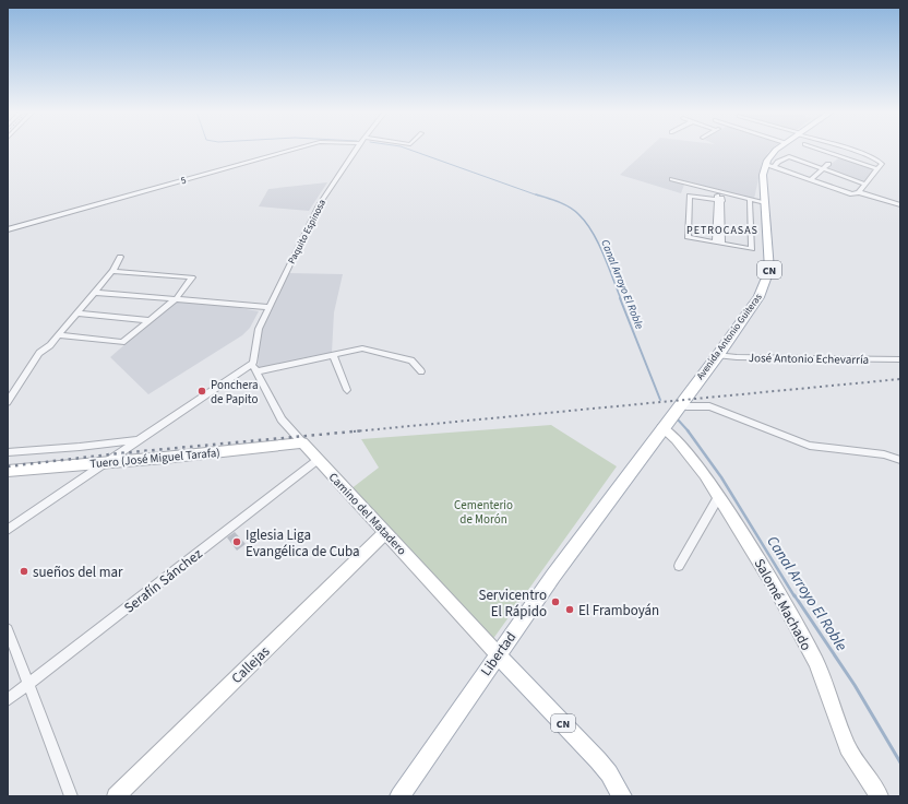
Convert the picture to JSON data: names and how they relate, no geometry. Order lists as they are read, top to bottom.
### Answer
{
  "streets": {
    "main road": [
      "CN",
      "Avenida Antonio Guiteras",
      "Tuero (José Miguel Tarafa)",
      "Camino del Matadero",
      "Salomé Machado",
      "Libertad",
      "Callejas"
    ],
    "street": [
      "5",
      "Paquito Espinosa",
      "José Antonio Echevarría",
      "Serafín Sánchez"
    ]
  },
  "crossings": [
    ["Paquito Espinosa", "Camino del Matadero"],
    ["CN", "Camino del Matadero"],
    ["CN", "Libertad"],
    ["Avenida Antonio Guiteras", "José Antonio Echevarría"],
    ["Avenida Antonio Guiteras", "Salomé Machado"],
    ["Avenida Antonio Guiteras", "Libertad"],
    ["Tuero (José Miguel Tarafa)", "Camino del Matadero"],
    ["Camino del Matadero", "Serafín Sánchez"],
    ["Camino del Matadero", "Libertad"],
    ["Camino del Matadero", "Callejas"],
    ["Salomé Machado", "Libertad"]
  ],
  "districts": ["PETROCASAS"],
  "water": ["Canal Arroyo El Roble"],
  "parks": ["Cementerio de Morón"],
  "places": [
    "Ponchera de Papito",
    "Iglesia Liga Evangélica de Cuba",
    "sueños del mar",
    "Servicentro El Rápido",
    "El Framboyán"
  ]
}
